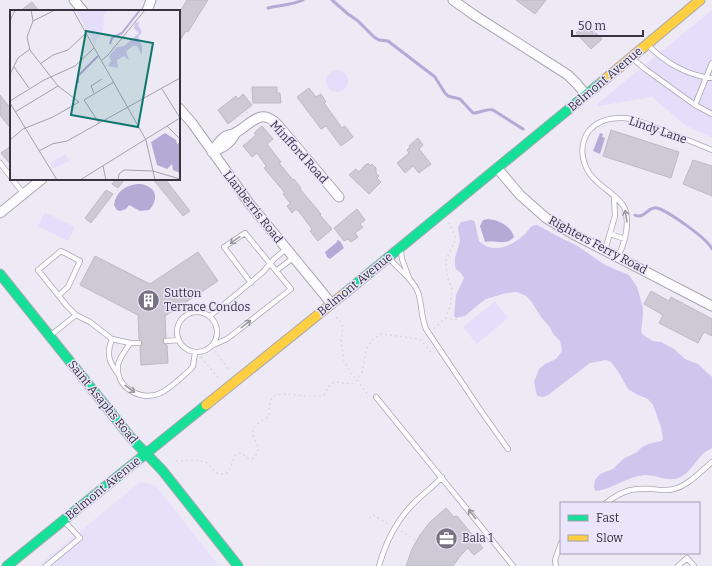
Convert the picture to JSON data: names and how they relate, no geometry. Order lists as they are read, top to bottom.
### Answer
{
  "streets": {
    "main road": ["Belmont Avenue", "Saint Asaphs Road"],
    "street": ["Minfford Road", "Llanberris Road", "Righters Ferry Road"],
    "lane": ["Lindy Lane"]
  },
  "crossings": [
    ["Belmont Avenue", "Llanberris Road"],
    ["Belmont Avenue", "Righters Ferry Road"],
    ["Belmont Avenue", "Saint Asaphs Road"],
    ["Lindy Lane", "Righters Ferry Road"],
    ["Minfford Road", "Llanberris Road"]
  ],
  "places": {
    "building": ["Sutton Terrace Condos"],
    "office": ["Bala 1"]
  },
  "legend": ["Fast", "Slow"],
  "scale_bar": "50 m"
}
